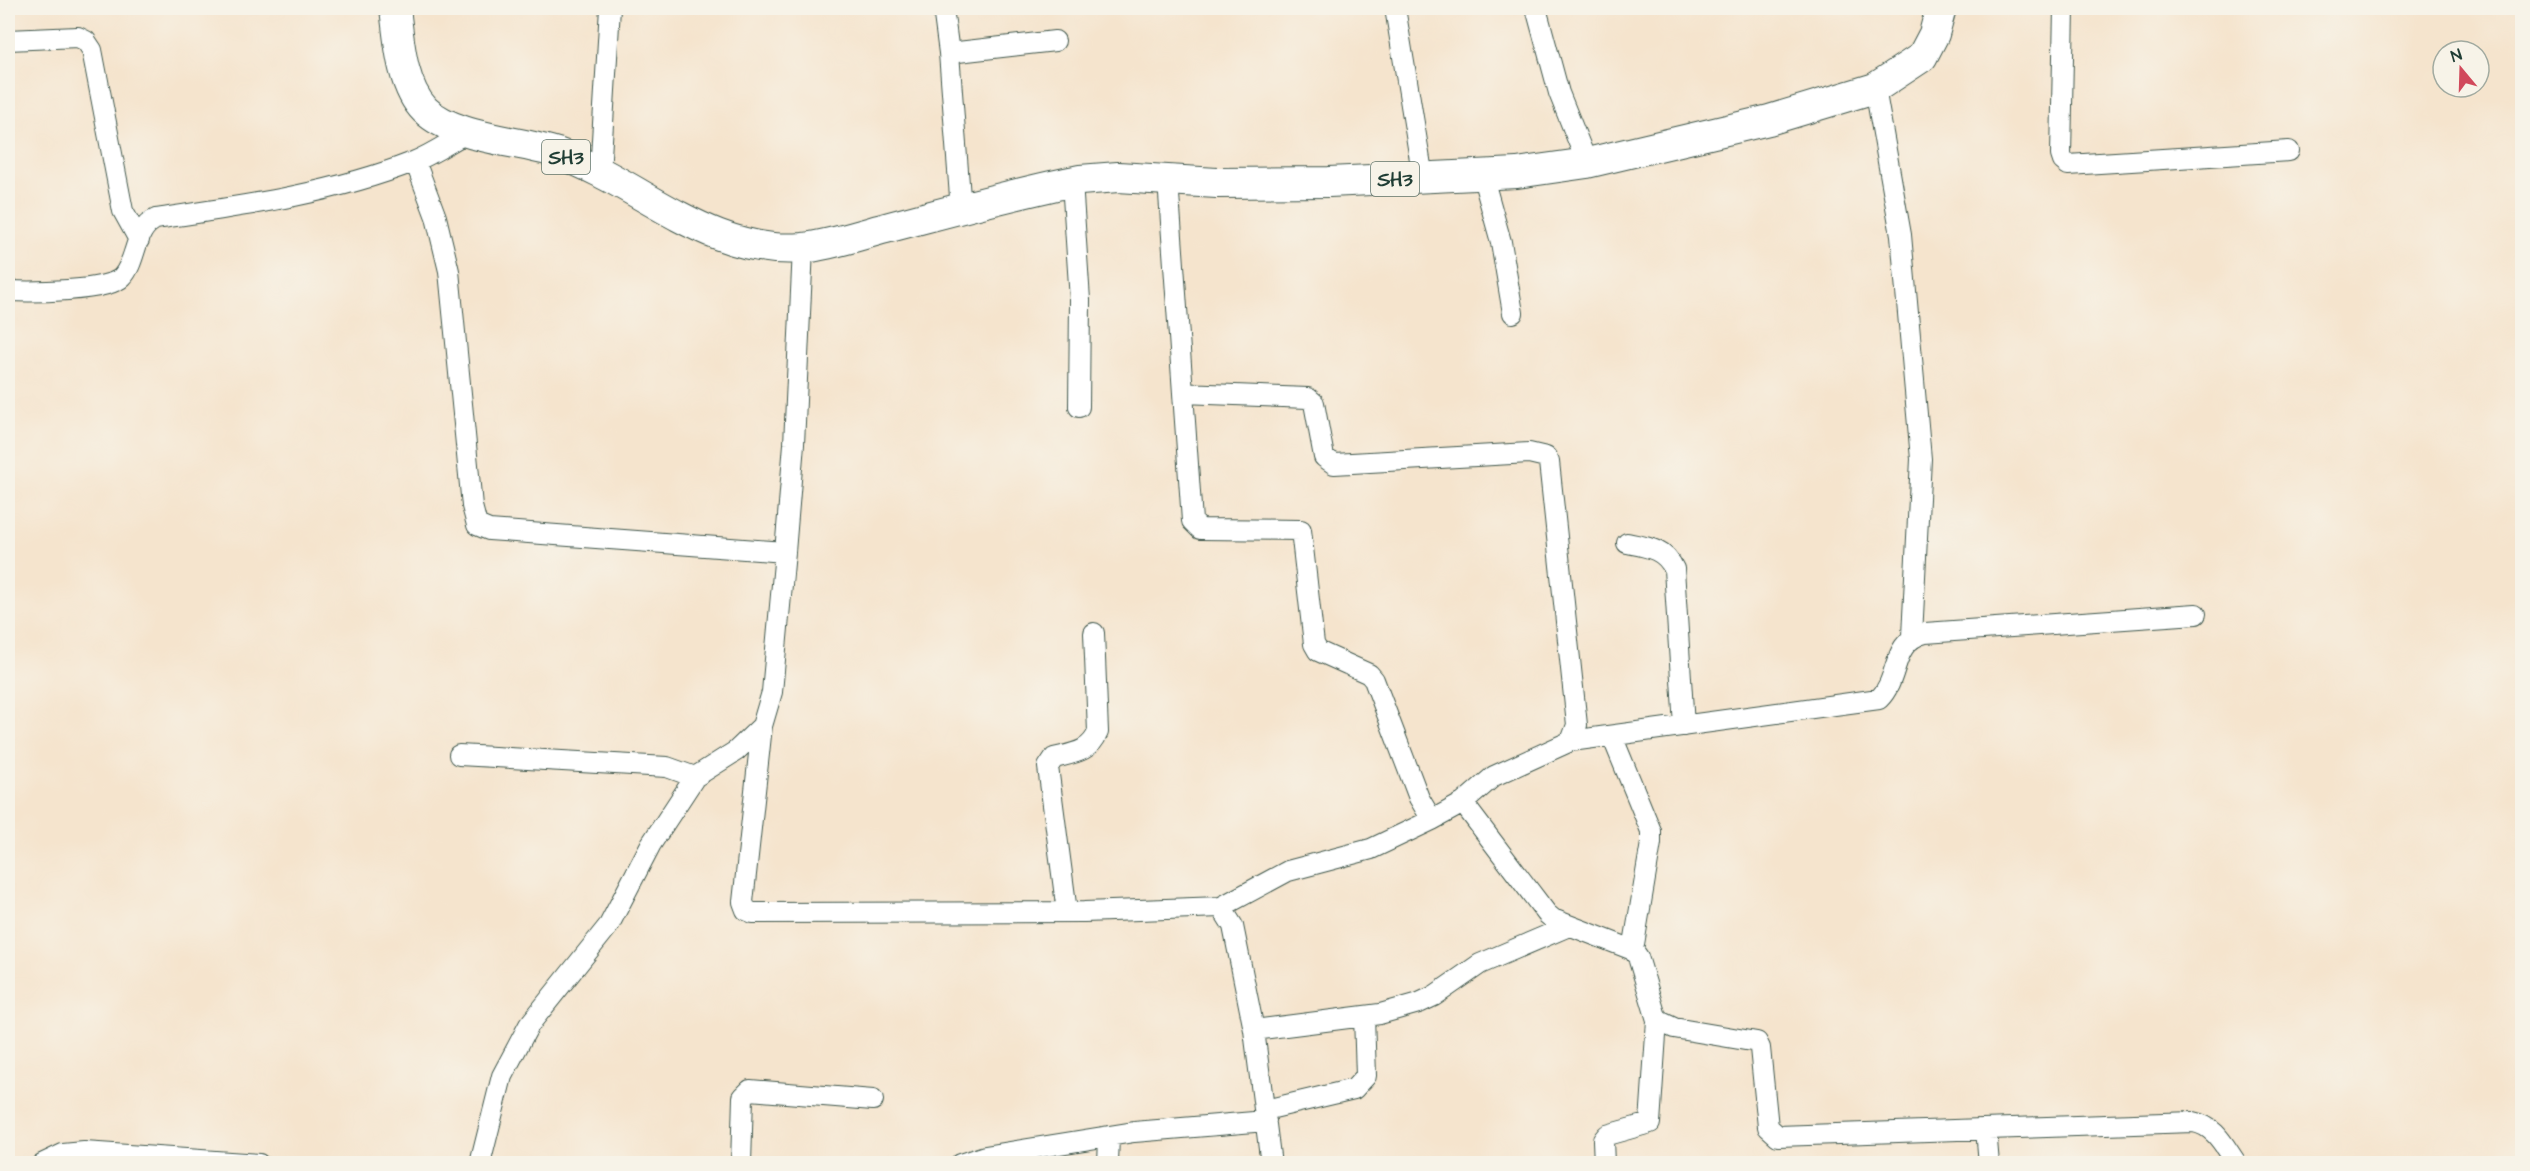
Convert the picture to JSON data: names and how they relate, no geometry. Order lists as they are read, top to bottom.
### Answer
{
  "streets": {
    "main road": ["SH3"]
  },
  "north": "top"
}
